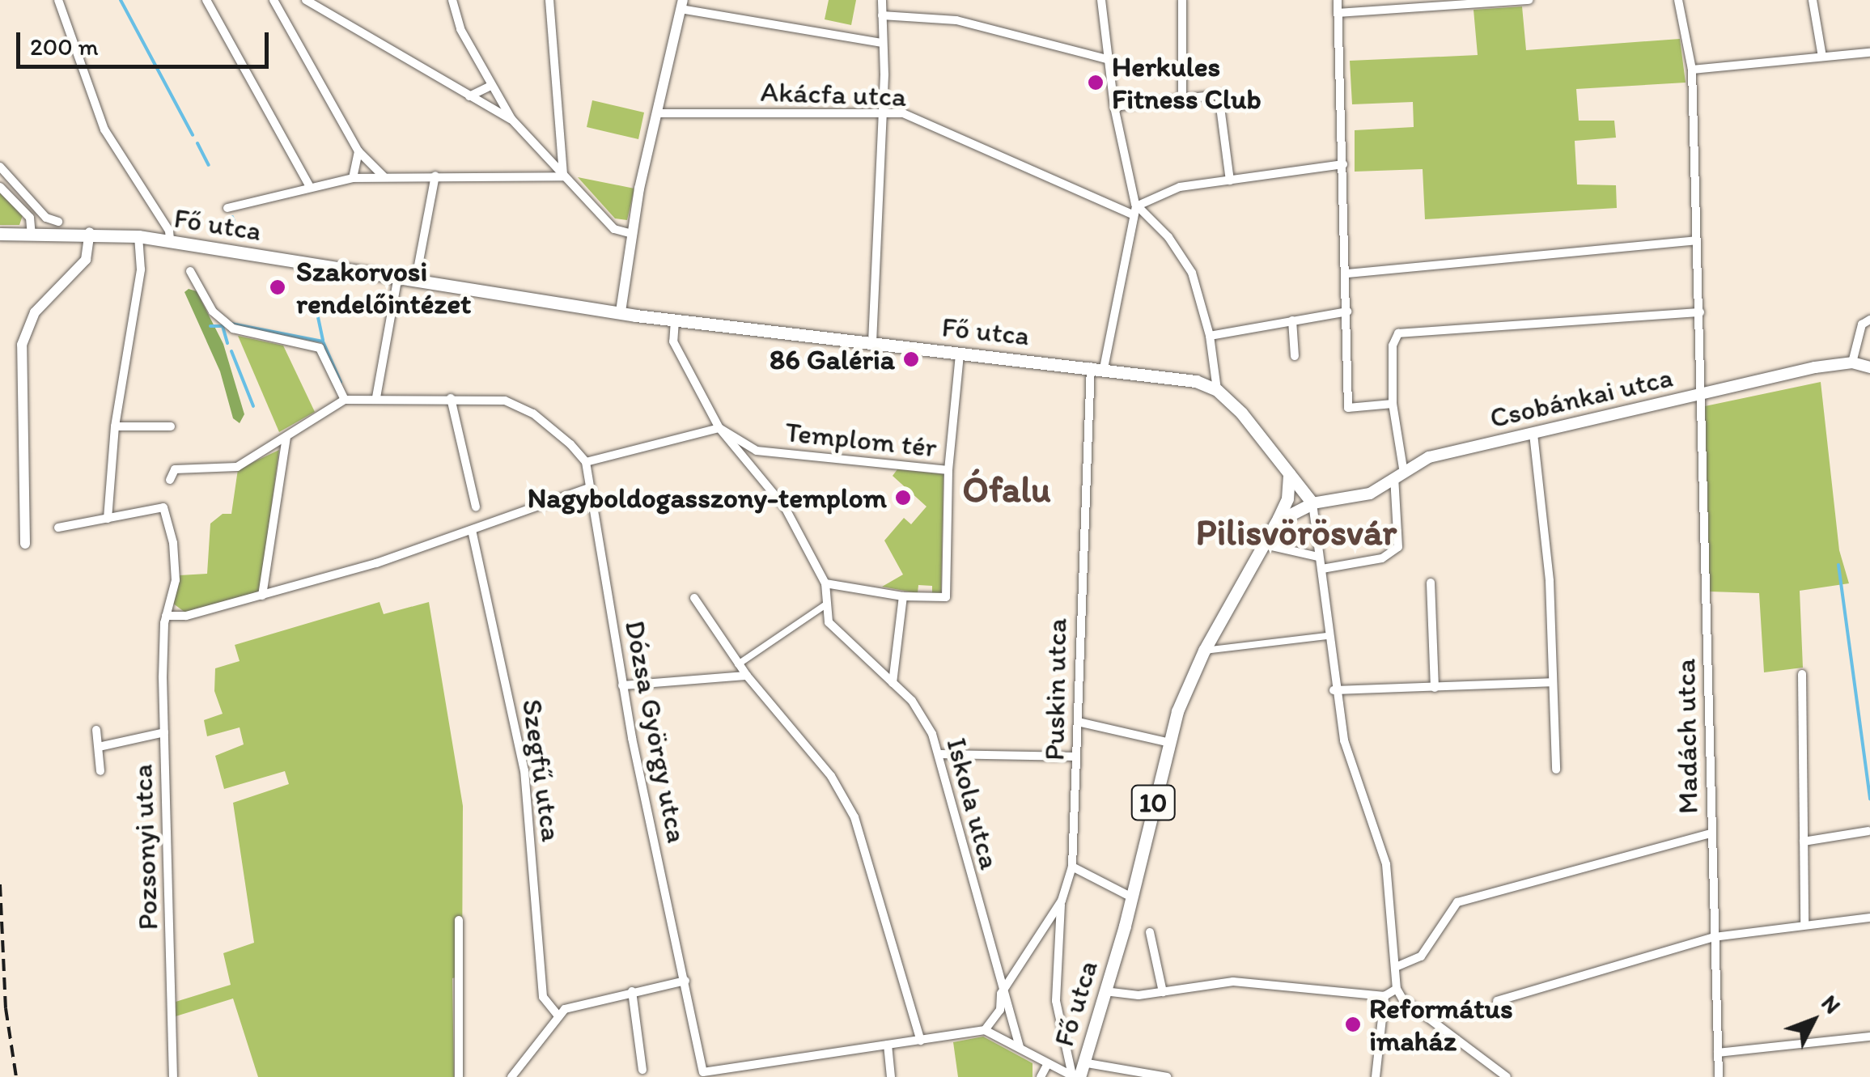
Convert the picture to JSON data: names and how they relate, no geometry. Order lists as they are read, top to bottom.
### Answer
{
  "streets": {
    "main road": ["Fő utca", "Csobánkai utca", "10"],
    "street": [
      "Akácfa utca",
      "Templom tér",
      "Puskin utca",
      "Dózsa György utca",
      "Madách utca",
      "Szegfű utca",
      "Iskola utca",
      "Pozsonyi utca"
    ]
  },
  "crossings": [
    ["Akácfa utca", "Puskin utca"],
    ["Fő utca", "Puskin utca"],
    ["Fő utca", "Iskola utca"],
    ["Csobánkai utca", "Madách utca"],
    ["Templom tér", "Iskola utca"],
    ["Puskin utca", "Dózsa György utca"],
    ["Puskin utca", "Iskola utca"]
  ],
  "districts": ["Ófalu", "Pilisvörösvár"],
  "places": [
    "Herkules Fitness Club",
    "Szakorvosi rendelőintézet",
    "86 Galéria",
    "Nagyboldogasszony-templom",
    "Református imaház"
  ],
  "scale_bar": "200 m",
  "north": "top right"
}
